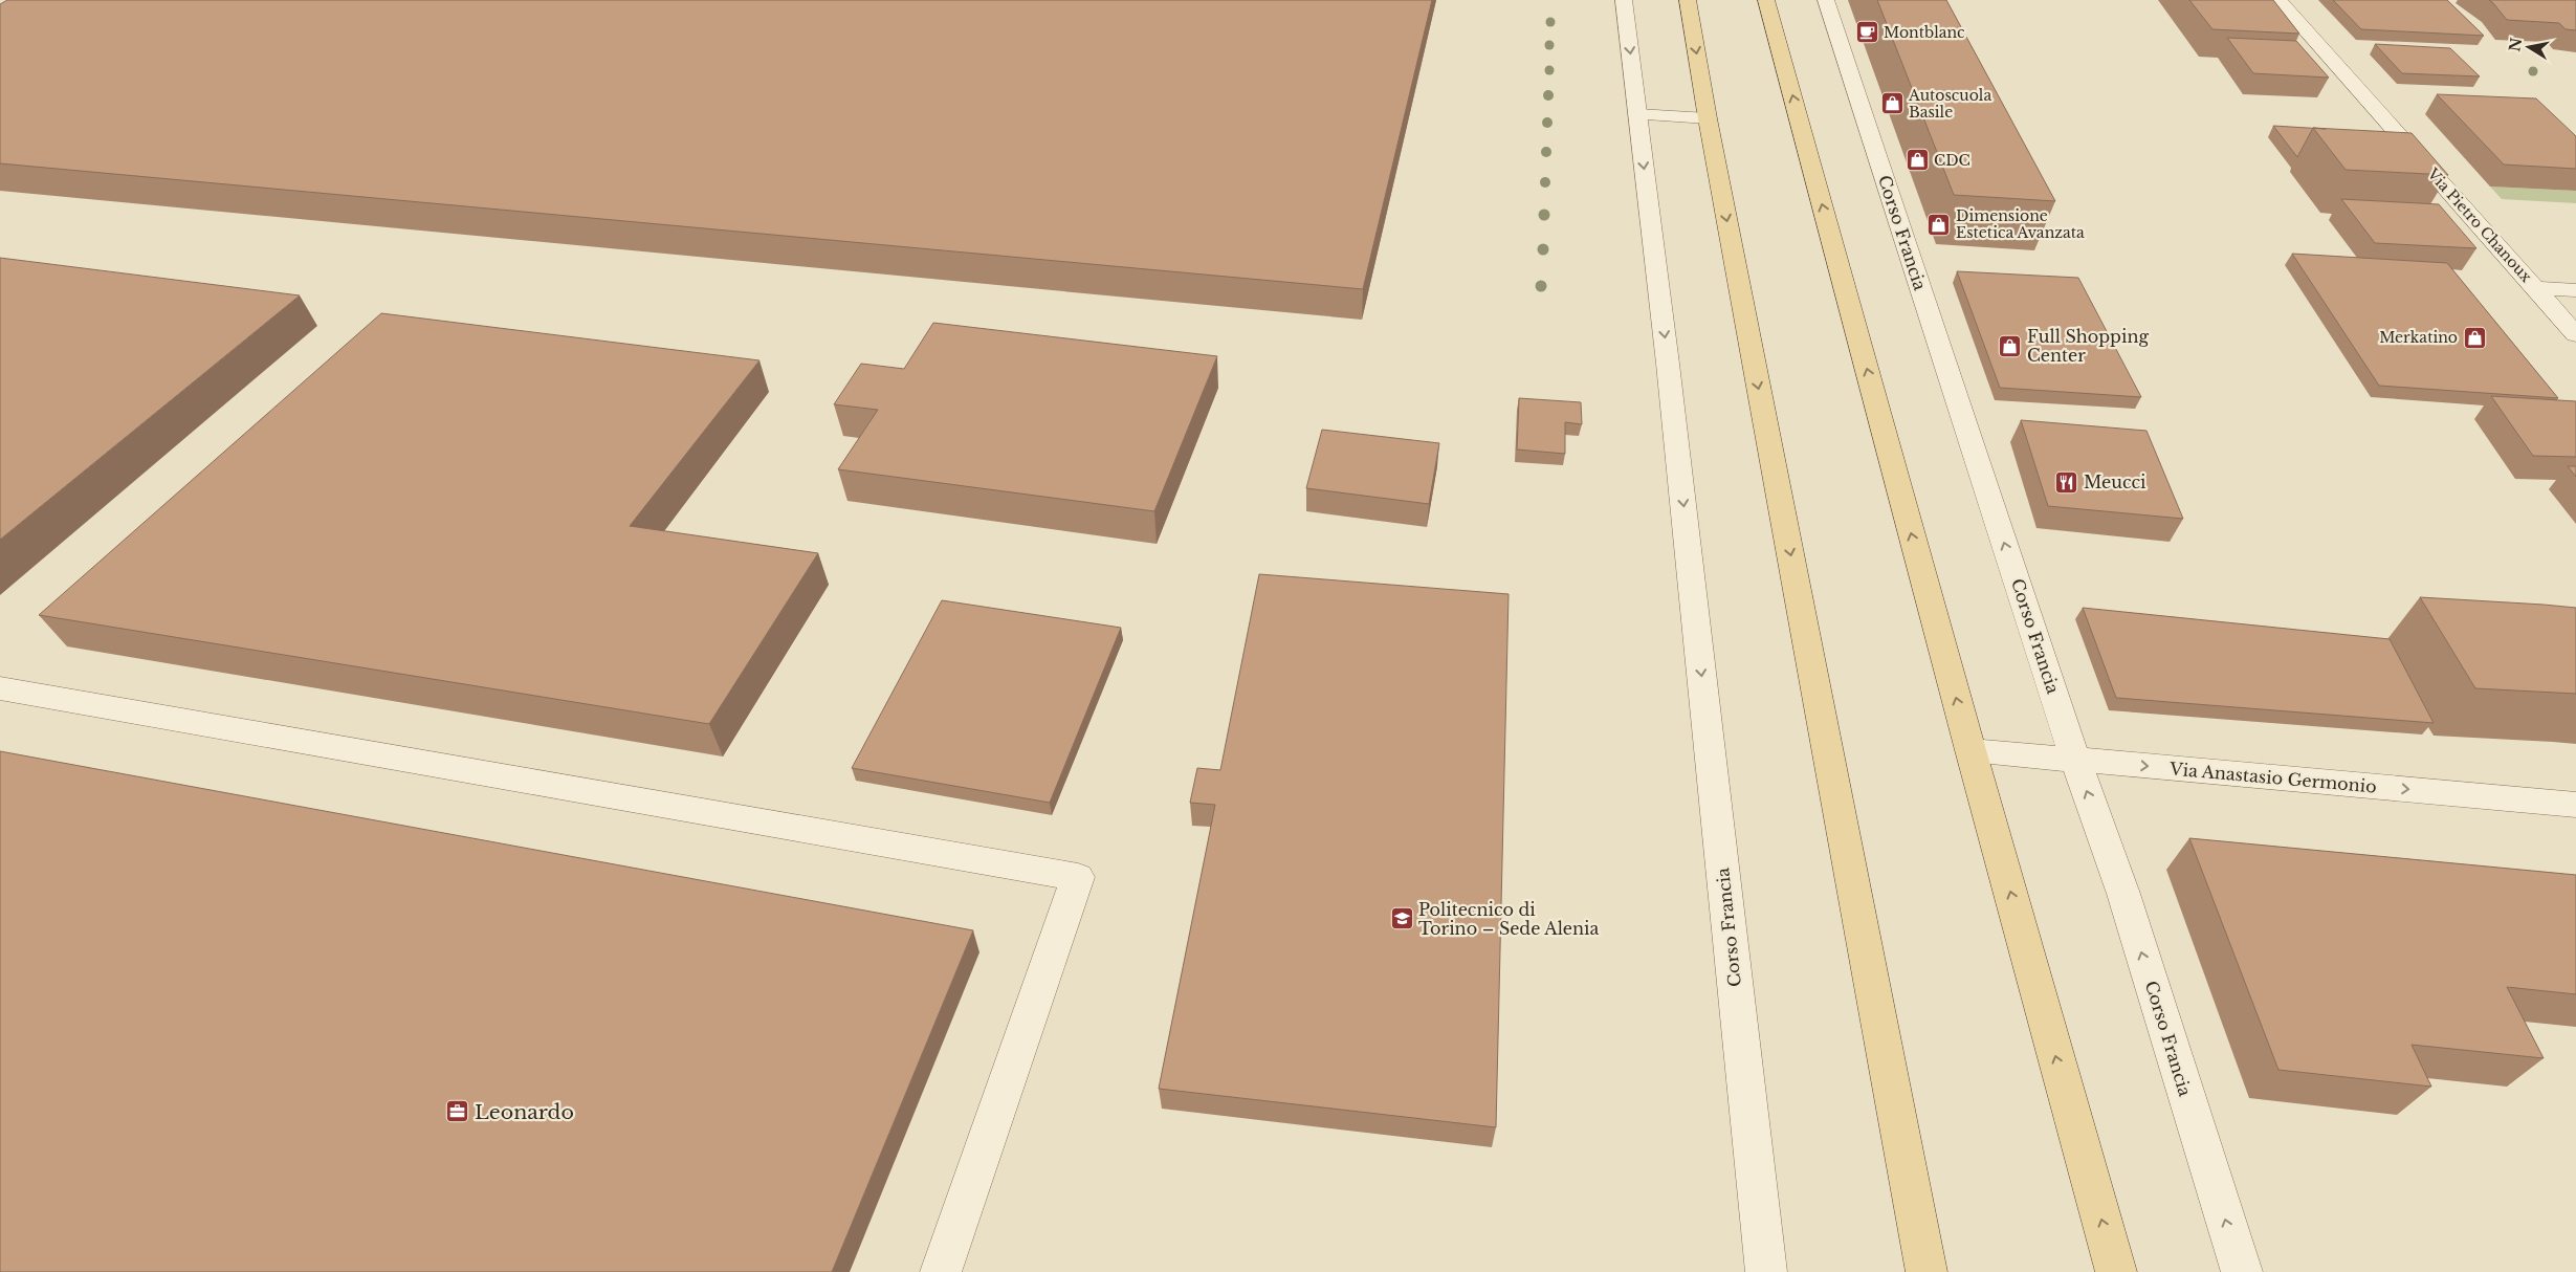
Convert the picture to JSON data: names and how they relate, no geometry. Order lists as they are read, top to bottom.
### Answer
{
  "streets": {
    "street": ["Via Pietro Chanoux", "Corso Francia", "Via Anastasio Germonio"]
  },
  "crossings": [
    ["Corso Francia", "Via Anastasio Germonio"]
  ],
  "one_way": ["Via Anastasio Germonio"],
  "places": {
    "cafe": ["Montblanc"],
    "shop": [
      "Autoscuola Basile",
      "CDC",
      "Dimensione Estetica Avanzata",
      "Merkatino",
      "Full Shopping Center"
    ],
    "restaurant": ["Meucci"],
    "school or university": ["Politecnico di Torino – Sede Alenia"],
    "office": ["Leonardo"]
  },
  "north": "left"
}
